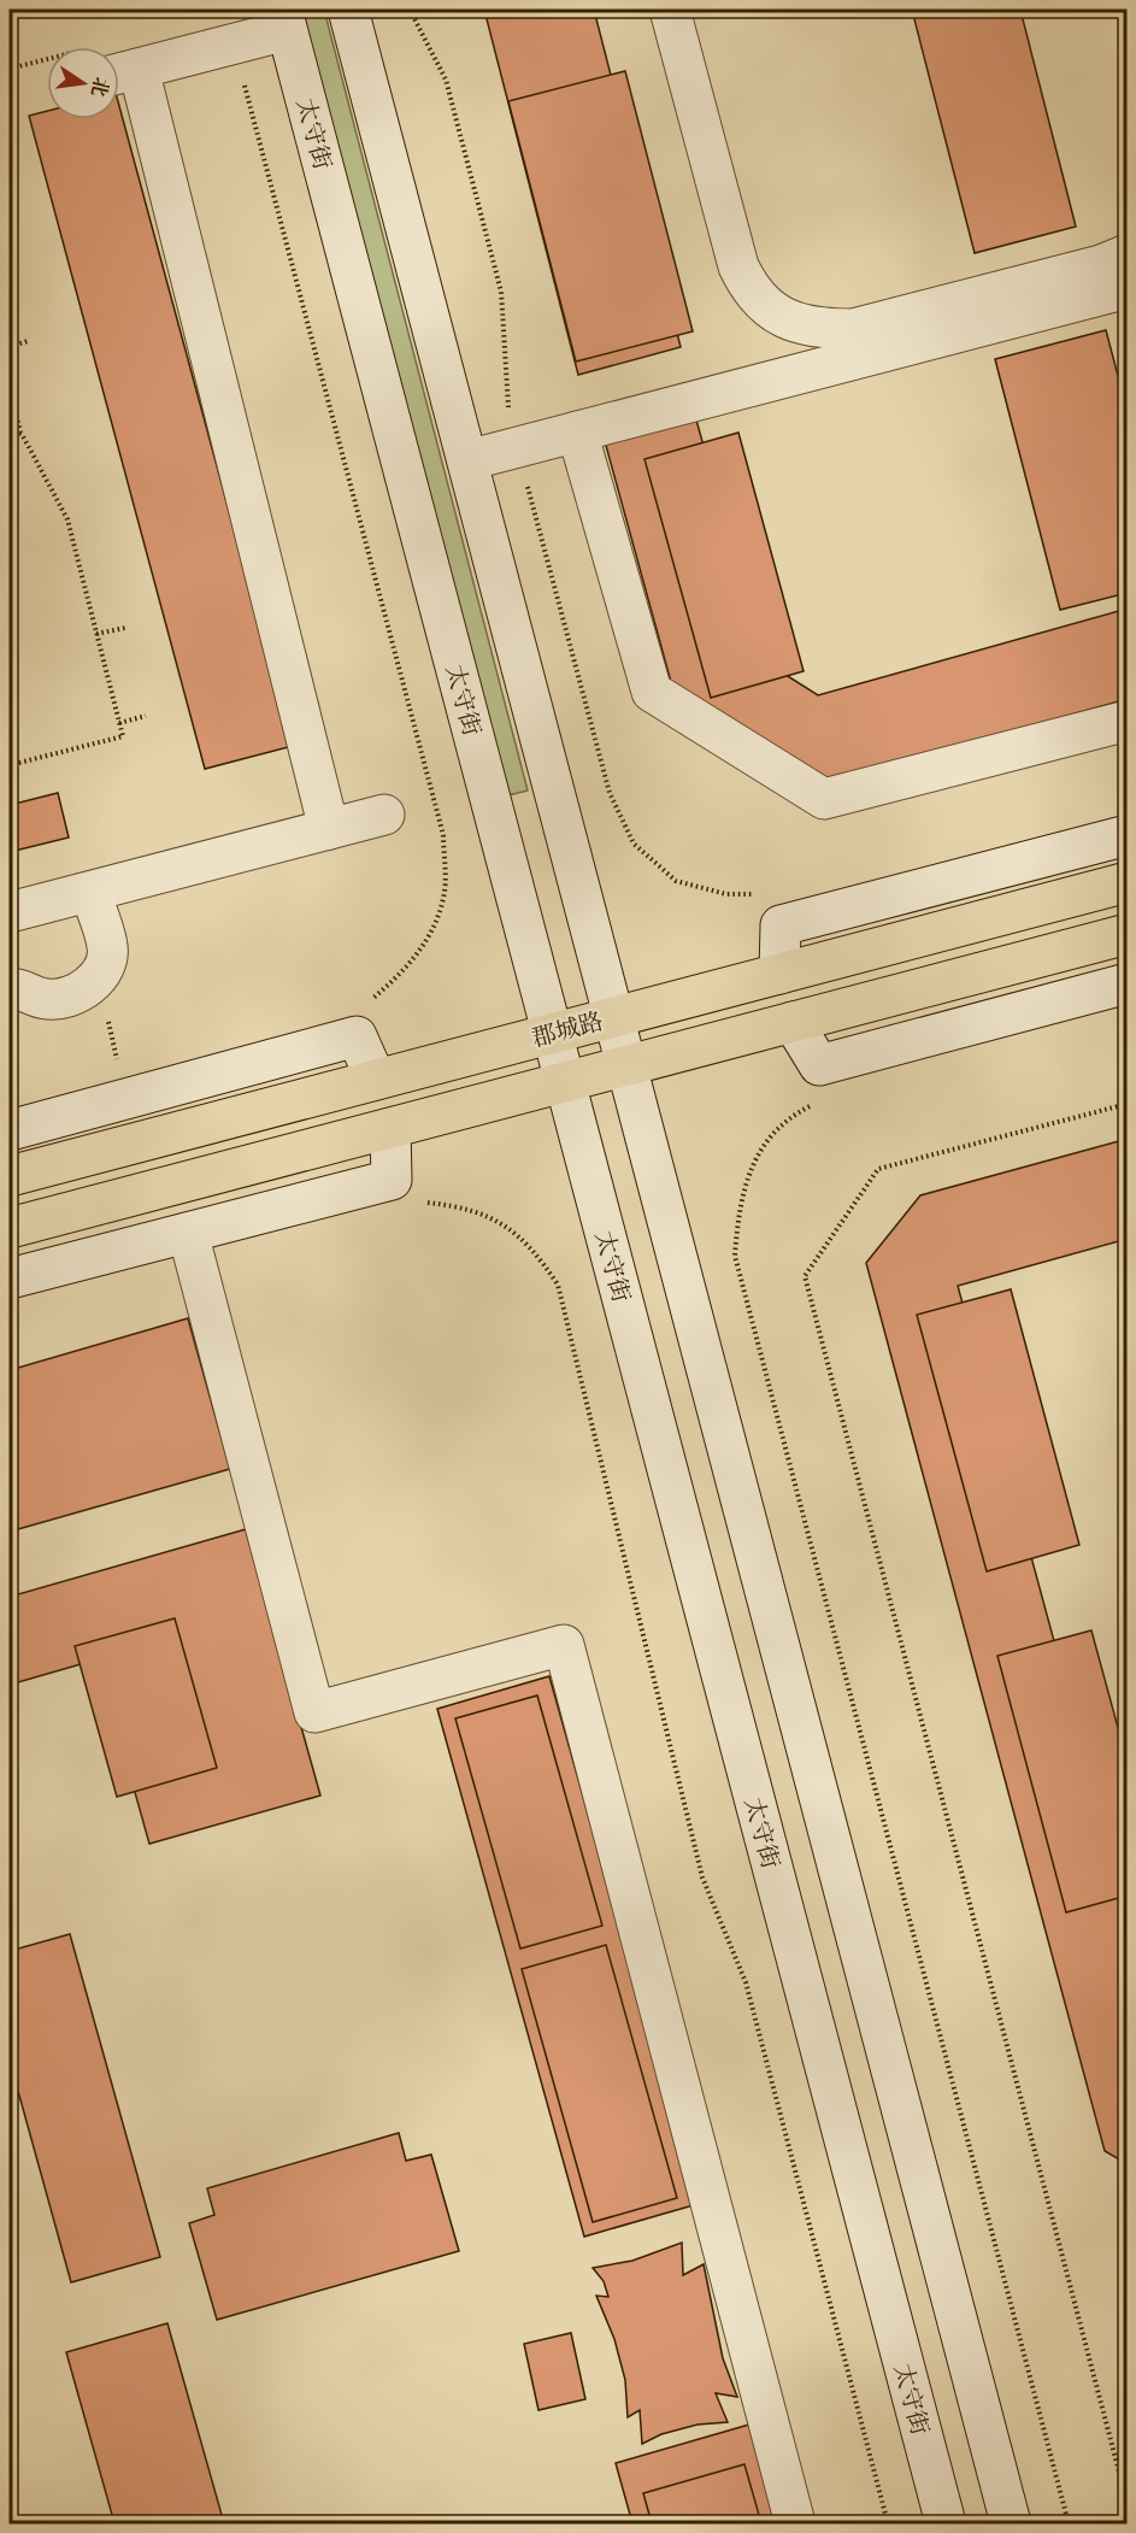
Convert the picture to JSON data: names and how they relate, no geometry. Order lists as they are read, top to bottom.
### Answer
{
  "streets": {
    "main road": ["郡城路"],
    "street": ["太守街"]
  },
  "crossings": [
    ["太守街", "郡城路"]
  ],
  "north": "right"
}
